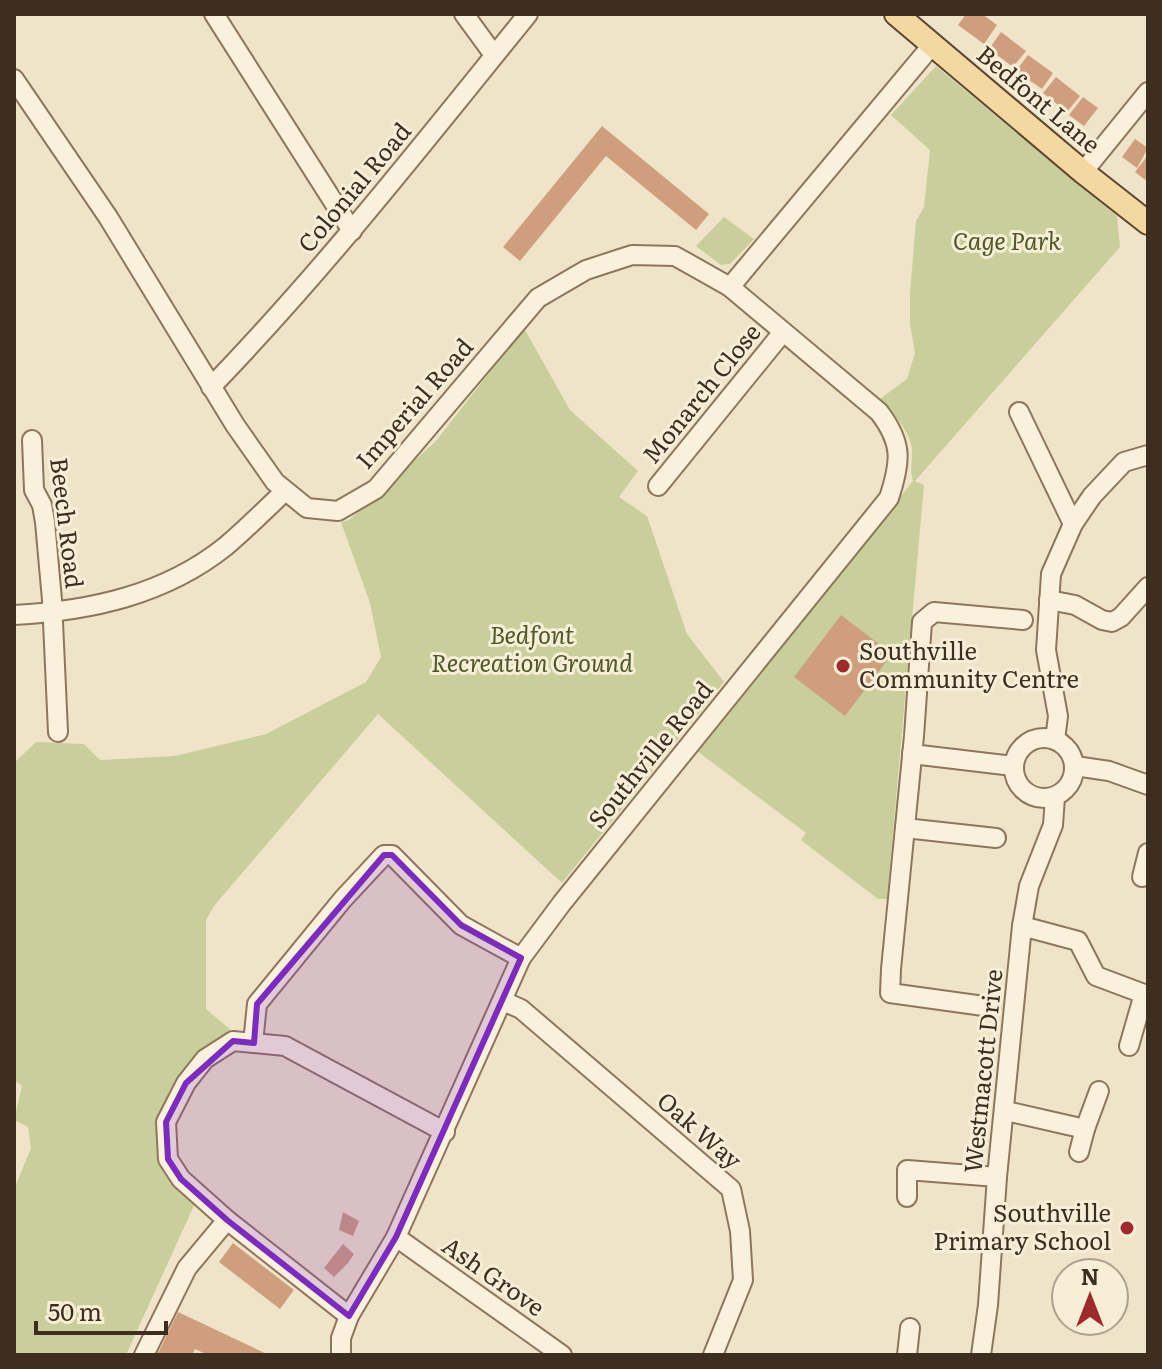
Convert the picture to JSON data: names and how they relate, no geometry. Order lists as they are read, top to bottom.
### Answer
{
  "streets": {
    "main road": ["Bedfont Lane"],
    "street": [
      "Colonial Road",
      "Monarch Close",
      "Imperial Road",
      "Beech Road",
      "Southville Road",
      "Westmacott Drive",
      "Oak Way",
      "Ash Grove"
    ]
  },
  "crossings": [
    ["Colonial Road", "Imperial Road"],
    ["Monarch Close", "Southville Road"],
    ["Imperial Road", "Southville Road"],
    ["Southville Road", "Oak Way"],
    ["Southville Road", "Ash Grove"]
  ],
  "parks": ["Cage Park", "Bedfont Recreation Ground"],
  "places": ["Southville Community Centre", "Southville Primary School"],
  "scale_bar": "50 m",
  "north": "top"
}
